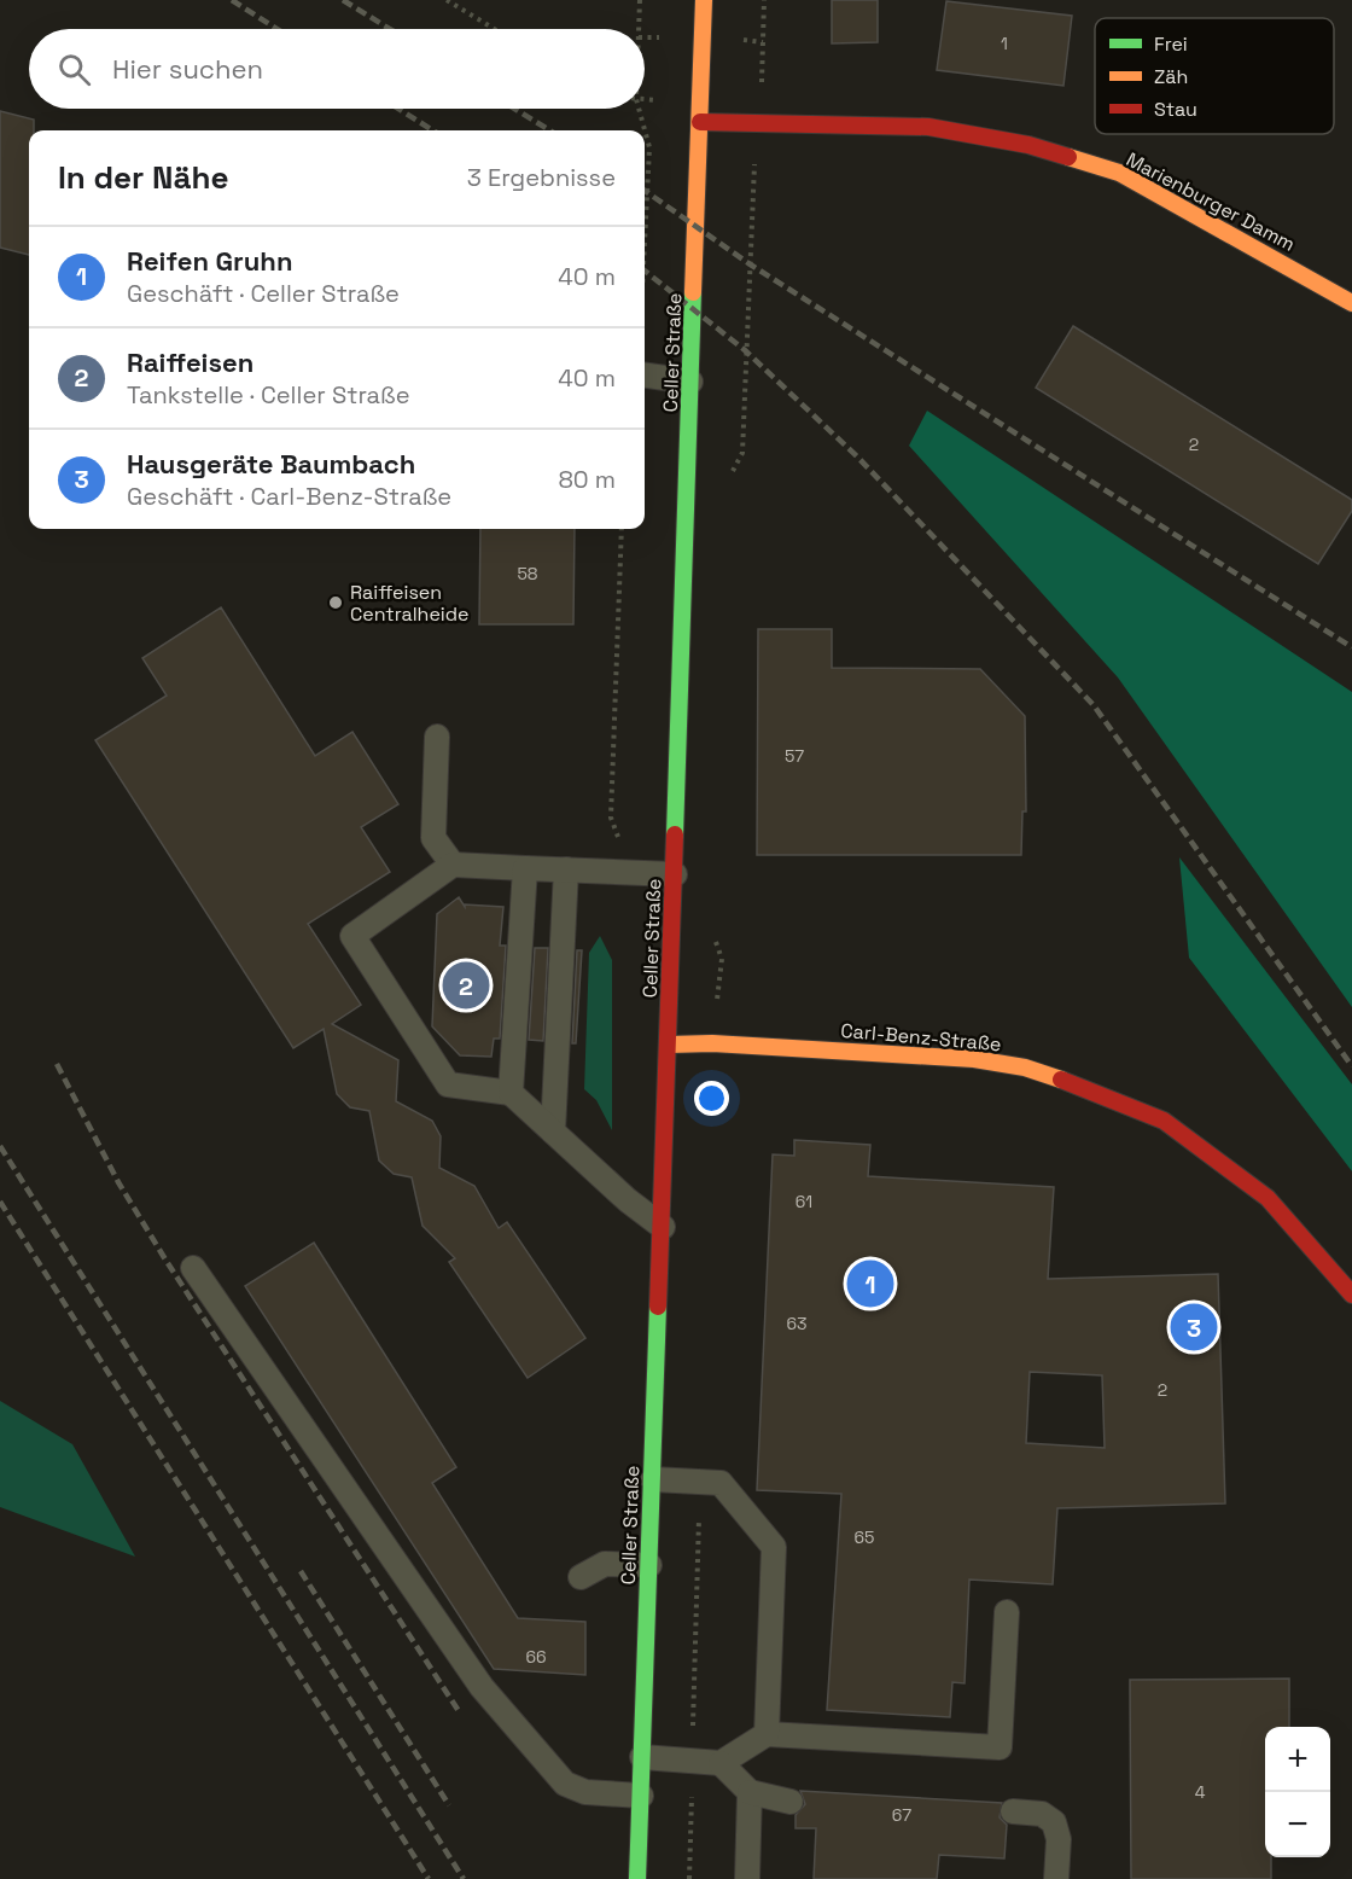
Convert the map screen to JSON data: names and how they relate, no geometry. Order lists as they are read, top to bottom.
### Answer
{
  "streets": {
    "main road": ["Marienburger Damm", "Celler Straße", "Carl-Benz-Straße"]
  },
  "crossings": [
    ["Marienburger Damm", "Celler Straße"],
    ["Celler Straße", "Carl-Benz-Straße"]
  ],
  "places": ["Raiffeisen Centralheide"],
  "house_numbers": [
    "1",
    "2",
    "58",
    "57",
    "61",
    "63",
    "2",
    "65",
    "66",
    "4",
    "67"
  ],
  "legend": ["Frei", "Zäh", "Stau"],
  "page": {
    "search": "Hier suchen",
    "heading": ["In der Nähe", "3 Ergebnisse"],
    "list": [
      {
        "mark": "1",
        "name": "Reifen Gruhn",
        "note": "Geschäft · Celler Straße",
        "value": "40 m"
      },
      {
        "mark": "2",
        "name": "Raiffeisen",
        "note": "Tankstelle · Celler Straße",
        "value": "40 m"
      },
      {
        "mark": "3",
        "name": "Hausgeräte Baumbach",
        "note": "Geschäft · Carl-Benz-Straße",
        "value": "80 m"
      }
    ],
    "pins": ["2", "1", "3"],
    "map_buttons": ["+", "−"]
  }
}
